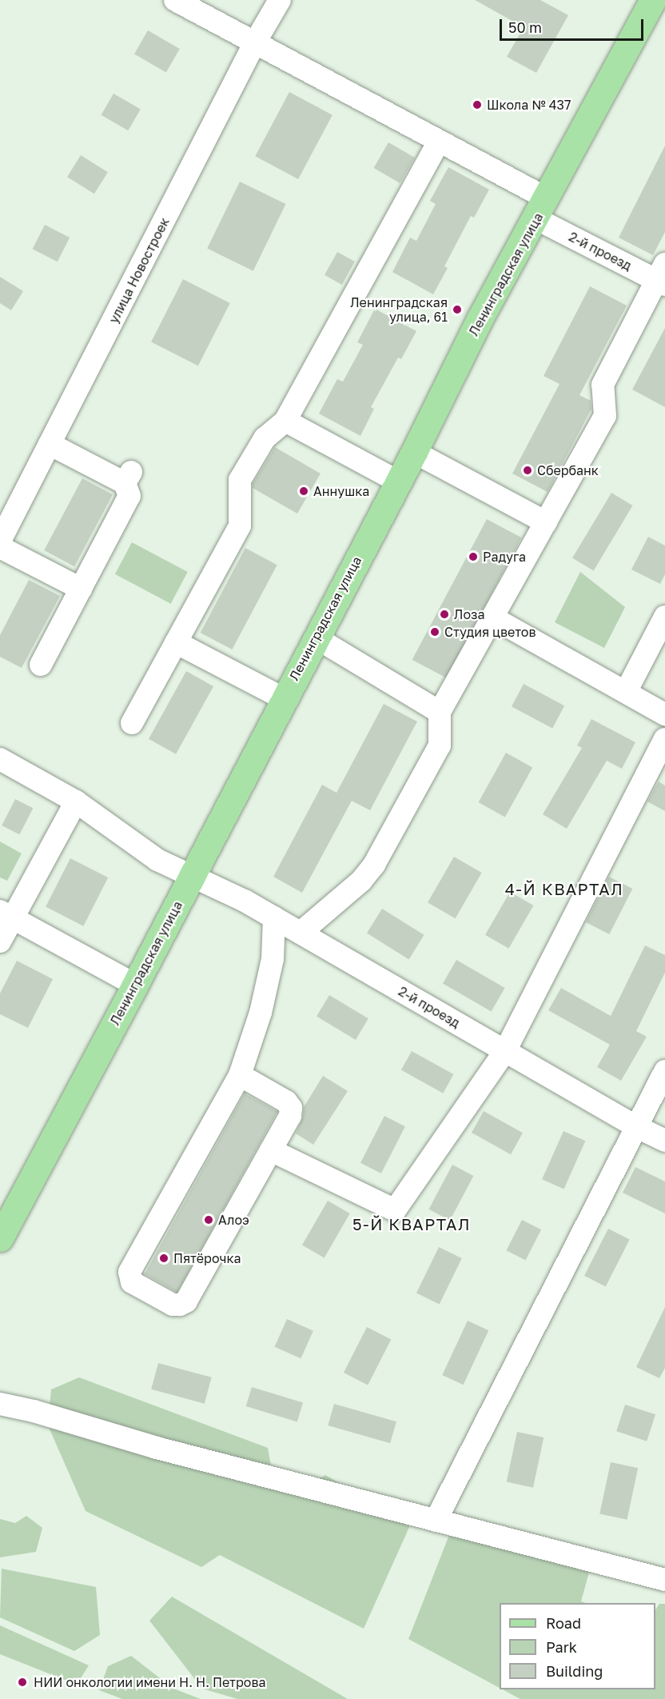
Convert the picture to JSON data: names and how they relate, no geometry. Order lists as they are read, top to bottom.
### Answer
{
  "streets": {
    "main road": ["Ленинградская улица"],
    "street": ["2-й проезд", "улица Новостроек"]
  },
  "crossings": [
    ["2-й проезд", "улица Новостроек"],
    ["2-й проезд", "Ленинградская улица"]
  ],
  "districts": ["4-Й КВАРТАЛ", "5-Й КВАРТАЛ"],
  "places": [
    "Школа № 437",
    "Ленинградская улица, 61",
    "Сбербанк",
    "Аннушка",
    "Радуга",
    "Лоза",
    "Студия цветов",
    "Алоэ",
    "Пятёрочка",
    "НИИ онкологии имени Н. Н. Петрова"
  ],
  "legend": ["Road", "Park", "Building"],
  "scale_bar": "50 m"
}
